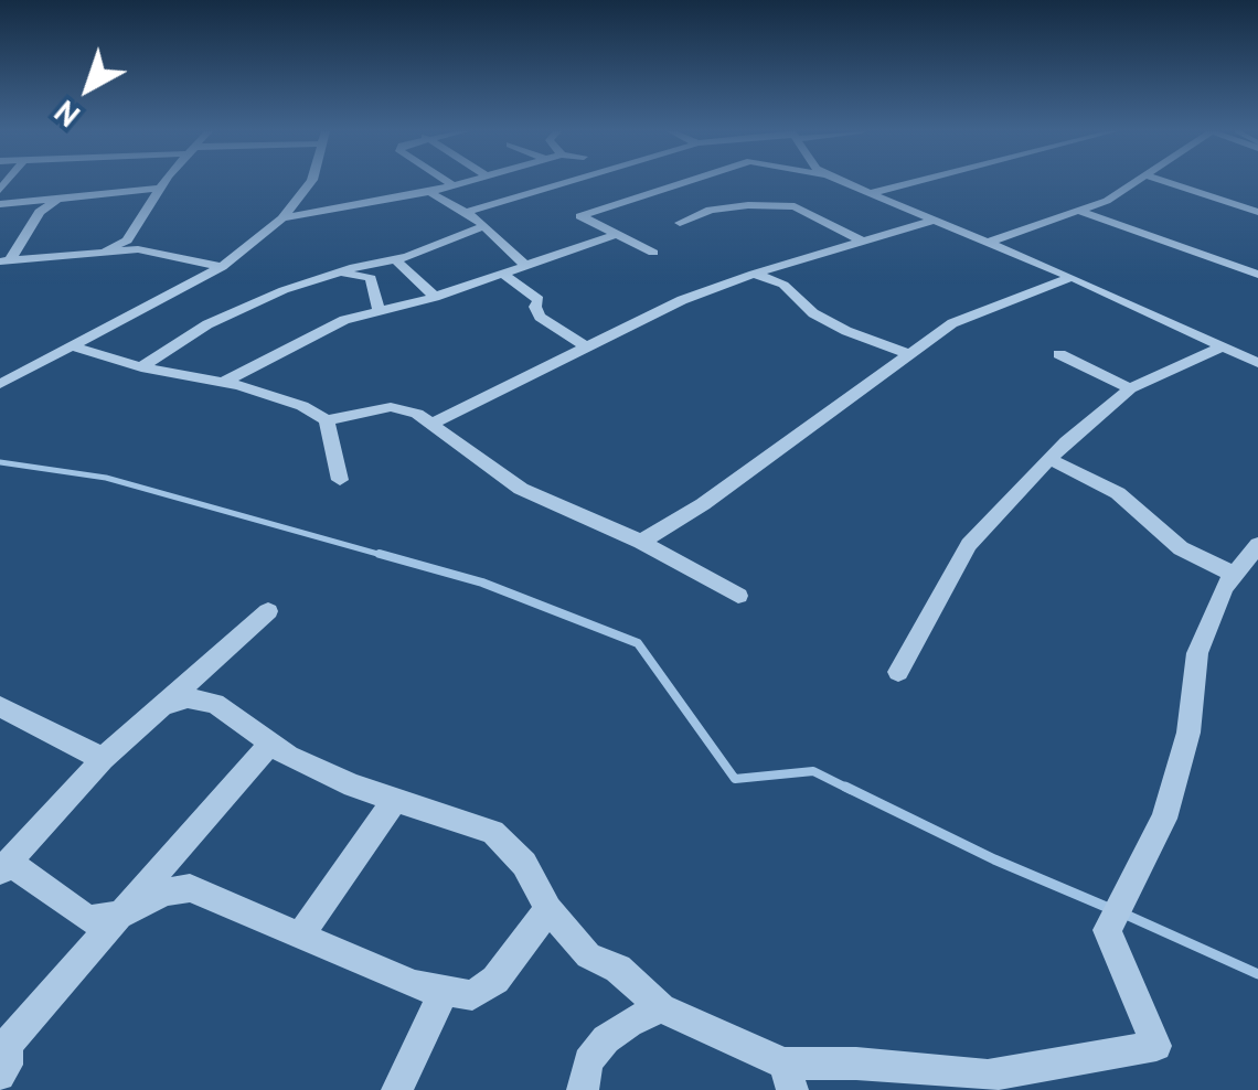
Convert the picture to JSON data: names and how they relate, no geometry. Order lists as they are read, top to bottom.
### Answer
{
  "north": "bottom left"
}
